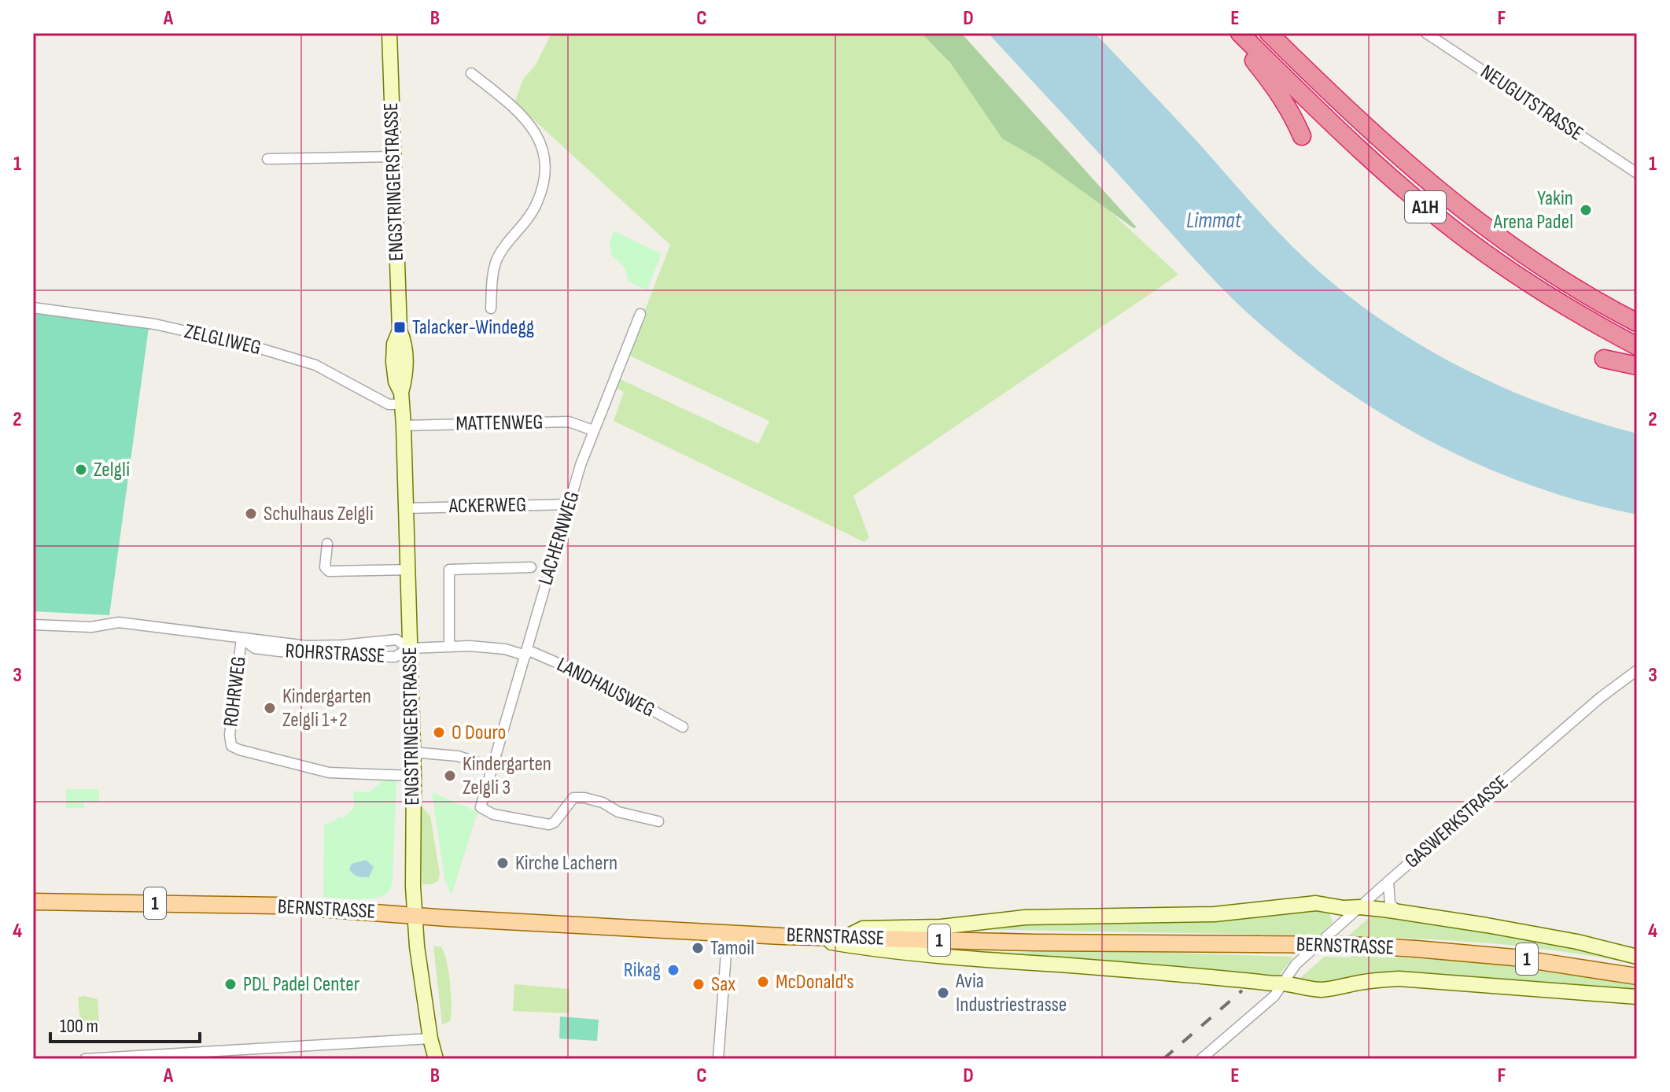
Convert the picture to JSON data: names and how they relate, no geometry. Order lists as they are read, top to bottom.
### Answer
{
  "streets": {
    "highway": ["A1H"],
    "main road": ["1", "BERNSTRASSE"],
    "street": [
      "NEUGUTSTRASSE",
      "ENGSTRINGERSTRASSE",
      "ZELGLIWEG",
      "MATTENWEG",
      "ACKERWEG",
      "LACHERNWEG",
      "ROHRSTRASSE",
      "LANDHAUSWEG",
      "ROHRWEG",
      "GASWERKSTRASSE"
    ]
  },
  "crossings": [
    ["ENGSTRINGERSTRASSE", "ZELGLIWEG"],
    ["ENGSTRINGERSTRASSE", "MATTENWEG"],
    ["ENGSTRINGERSTRASSE", "ACKERWEG"],
    ["ENGSTRINGERSTRASSE", "ROHRSTRASSE"],
    ["ENGSTRINGERSTRASSE", "LANDHAUSWEG"],
    ["ENGSTRINGERSTRASSE", "ROHRWEG"],
    ["ENGSTRINGERSTRASSE", "BERNSTRASSE"],
    ["MATTENWEG", "LACHERNWEG"],
    ["ACKERWEG", "LACHERNWEG"],
    ["LACHERNWEG", "LANDHAUSWEG"],
    ["ROHRSTRASSE", "LANDHAUSWEG"],
    ["ROHRSTRASSE", "ROHRWEG"]
  ],
  "water": ["Limmat"],
  "places": {
    "other": [
      "Yakin Arena Padel",
      "Zelgli",
      "Schulhaus Zelgli",
      "Kindergarten Zelgli 1+2",
      "O Douro",
      "Kindergarten Zelgli 3",
      "Kirche Lachern",
      "Tamoil",
      "Rikag",
      "McDonald's",
      "PDL Padel Center",
      "Sax",
      "Avia Industriestrasse"
    ],
    "transit": ["Talacker-Windegg"]
  },
  "scale_bar": "100 m",
  "grid": {
    "columns": [
      "A",
      "B",
      "C",
      "D",
      "E",
      "F"
    ],
    "rows": [
      "1",
      "2",
      "3",
      "4"
    ]
  }
}
